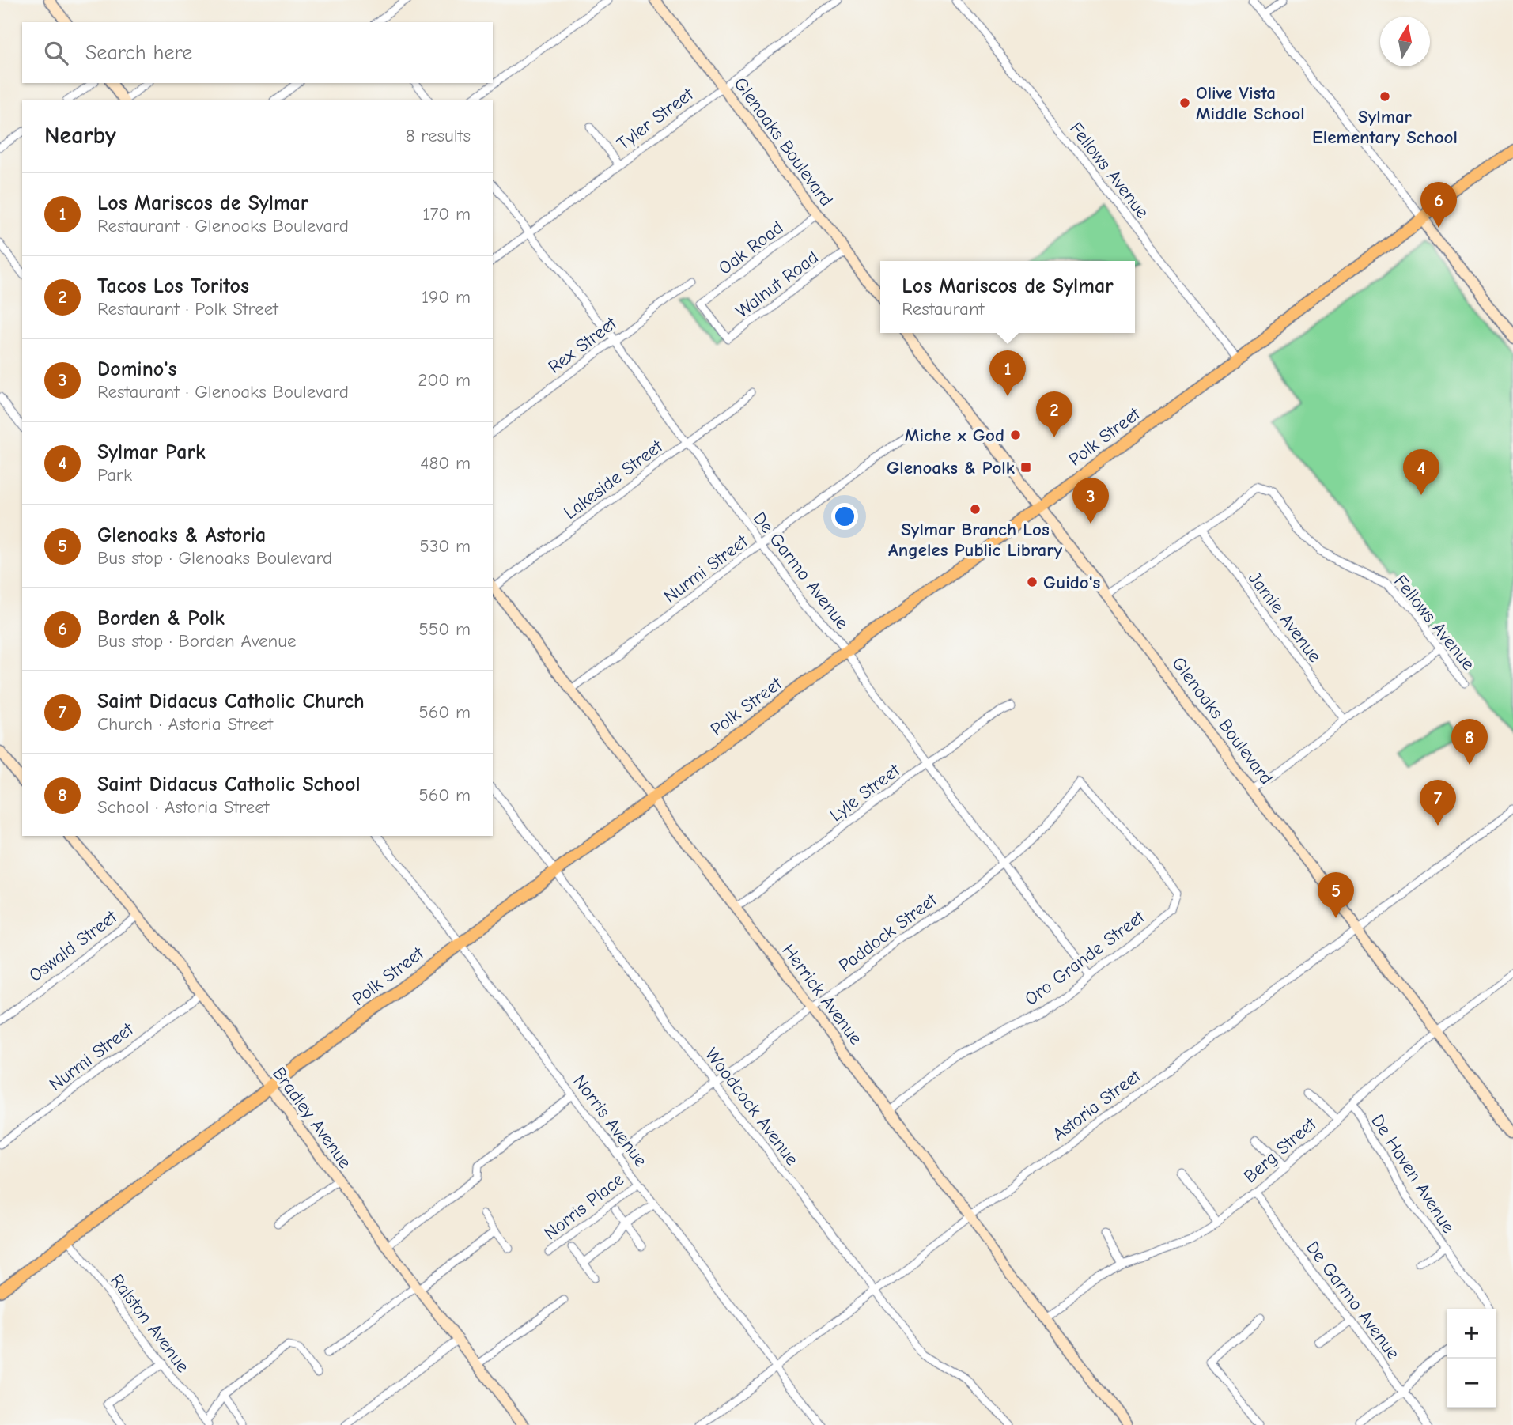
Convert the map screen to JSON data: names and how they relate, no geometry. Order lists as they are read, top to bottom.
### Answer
{
  "streets": {
    "main road": ["Polk Street"],
    "street": [
      "Tyler Street",
      "Glenoaks Boulevard",
      "Fellows Avenue",
      "Oak Road",
      "Walnut Road",
      "Rex Street",
      "Lakeside Street",
      "Nurmi Street",
      "De Garmo Avenue",
      "Jamie Avenue",
      "Lyle Street",
      "Paddock Street",
      "Oswald Street",
      "Oro Grande Street",
      "Herrick Avenue",
      "Astoria Street",
      "Woodcock Avenue",
      "Bradley Avenue",
      "Norris Avenue",
      "Berg Street",
      "De Haven Avenue",
      "Norris Place",
      "Ralston Avenue"
    ]
  },
  "crossings": [
    ["Tyler Street", "Glenoaks Boulevard"],
    ["Tyler Street", "De Garmo Avenue"],
    ["Glenoaks Boulevard", "Oak Road"],
    ["Glenoaks Boulevard", "Walnut Road"],
    ["Glenoaks Boulevard", "Polk Street"],
    ["Glenoaks Boulevard", "Astoria Street"],
    ["Glenoaks Boulevard", "Berg Street"],
    ["Fellows Avenue", "Polk Street"],
    ["Fellows Avenue", "Jamie Avenue"],
    ["Oak Road", "Walnut Road"],
    ["Rex Street", "De Garmo Avenue"],
    ["Polk Street", "De Garmo Avenue"],
    ["Polk Street", "Herrick Avenue"],
    ["Polk Street", "Woodcock Avenue"],
    ["Polk Street", "Bradley Avenue"],
    ["Polk Street", "Norris Avenue"],
    ["Polk Street", "Ralston Avenue"],
    ["Lakeside Street", "De Garmo Avenue"],
    ["Nurmi Street", "De Garmo Avenue"],
    ["Nurmi Street", "Herrick Avenue"],
    ["Nurmi Street", "Bradley Avenue"],
    ["De Garmo Avenue", "Lyle Street"],
    ["De Garmo Avenue", "Paddock Street"],
    ["De Garmo Avenue", "Oro Grande Street"],
    ["De Garmo Avenue", "Berg Street"],
    ["Lyle Street", "Herrick Avenue"],
    ["Paddock Street", "Oro Grande Street"],
    ["Paddock Street", "Herrick Avenue"],
    ["Paddock Street", "Woodcock Avenue"],
    ["Paddock Street", "Norris Avenue"],
    ["Oswald Street", "Bradley Avenue"],
    ["Oro Grande Street", "Herrick Avenue"],
    ["Herrick Avenue", "Astoria Street"],
    ["Herrick Avenue", "Berg Street"],
    ["Astoria Street", "Woodcock Avenue"],
    ["Astoria Street", "Norris Avenue"],
    ["Norris Avenue", "Norris Place"],
    ["Berg Street", "De Haven Avenue"]
  ],
  "places": {
    "other": [
      "Sylmar Elementary School",
      "Olive Vista Middle School",
      "Miche x God",
      "Sylmar Branch Los Angeles Public Library",
      "Guido's"
    ],
    "transit": ["Glenoaks & Polk"]
  },
  "north": "top",
  "page": {
    "search": "Search here",
    "heading": ["Nearby", "8 results"],
    "list": [
      {
        "mark": "1",
        "name": "Los Mariscos de Sylmar",
        "note": "Restaurant · Glenoaks Boulevard",
        "value": "170 m"
      },
      {
        "mark": "2",
        "name": "Tacos Los Toritos",
        "note": "Restaurant · Polk Street",
        "value": "190 m"
      },
      {
        "mark": "3",
        "name": "Domino's",
        "note": "Restaurant · Glenoaks Boulevard",
        "value": "200 m"
      },
      {
        "mark": "4",
        "name": "Sylmar Park",
        "note": "Park",
        "value": "480 m"
      },
      {
        "mark": "5",
        "name": "Glenoaks & Astoria",
        "note": "Bus stop · Glenoaks Boulevard",
        "value": "530 m"
      },
      {
        "mark": "6",
        "name": "Borden & Polk",
        "note": "Bus stop · Borden Avenue",
        "value": "550 m"
      },
      {
        "mark": "7",
        "name": "Saint Didacus Catholic Church",
        "note": "Church · Astoria Street",
        "value": "560 m"
      },
      {
        "mark": "8",
        "name": "Saint Didacus Catholic School",
        "note": "School · Astoria Street",
        "value": "560 m"
      }
    ],
    "pins": [
      "6",
      "1",
      "2",
      "4",
      "3",
      "8",
      "7",
      "5"
    ],
    "popup": ["Los Mariscos de Sylmar", "Restaurant"],
    "map_buttons": ["+", "−"]
  }
}
